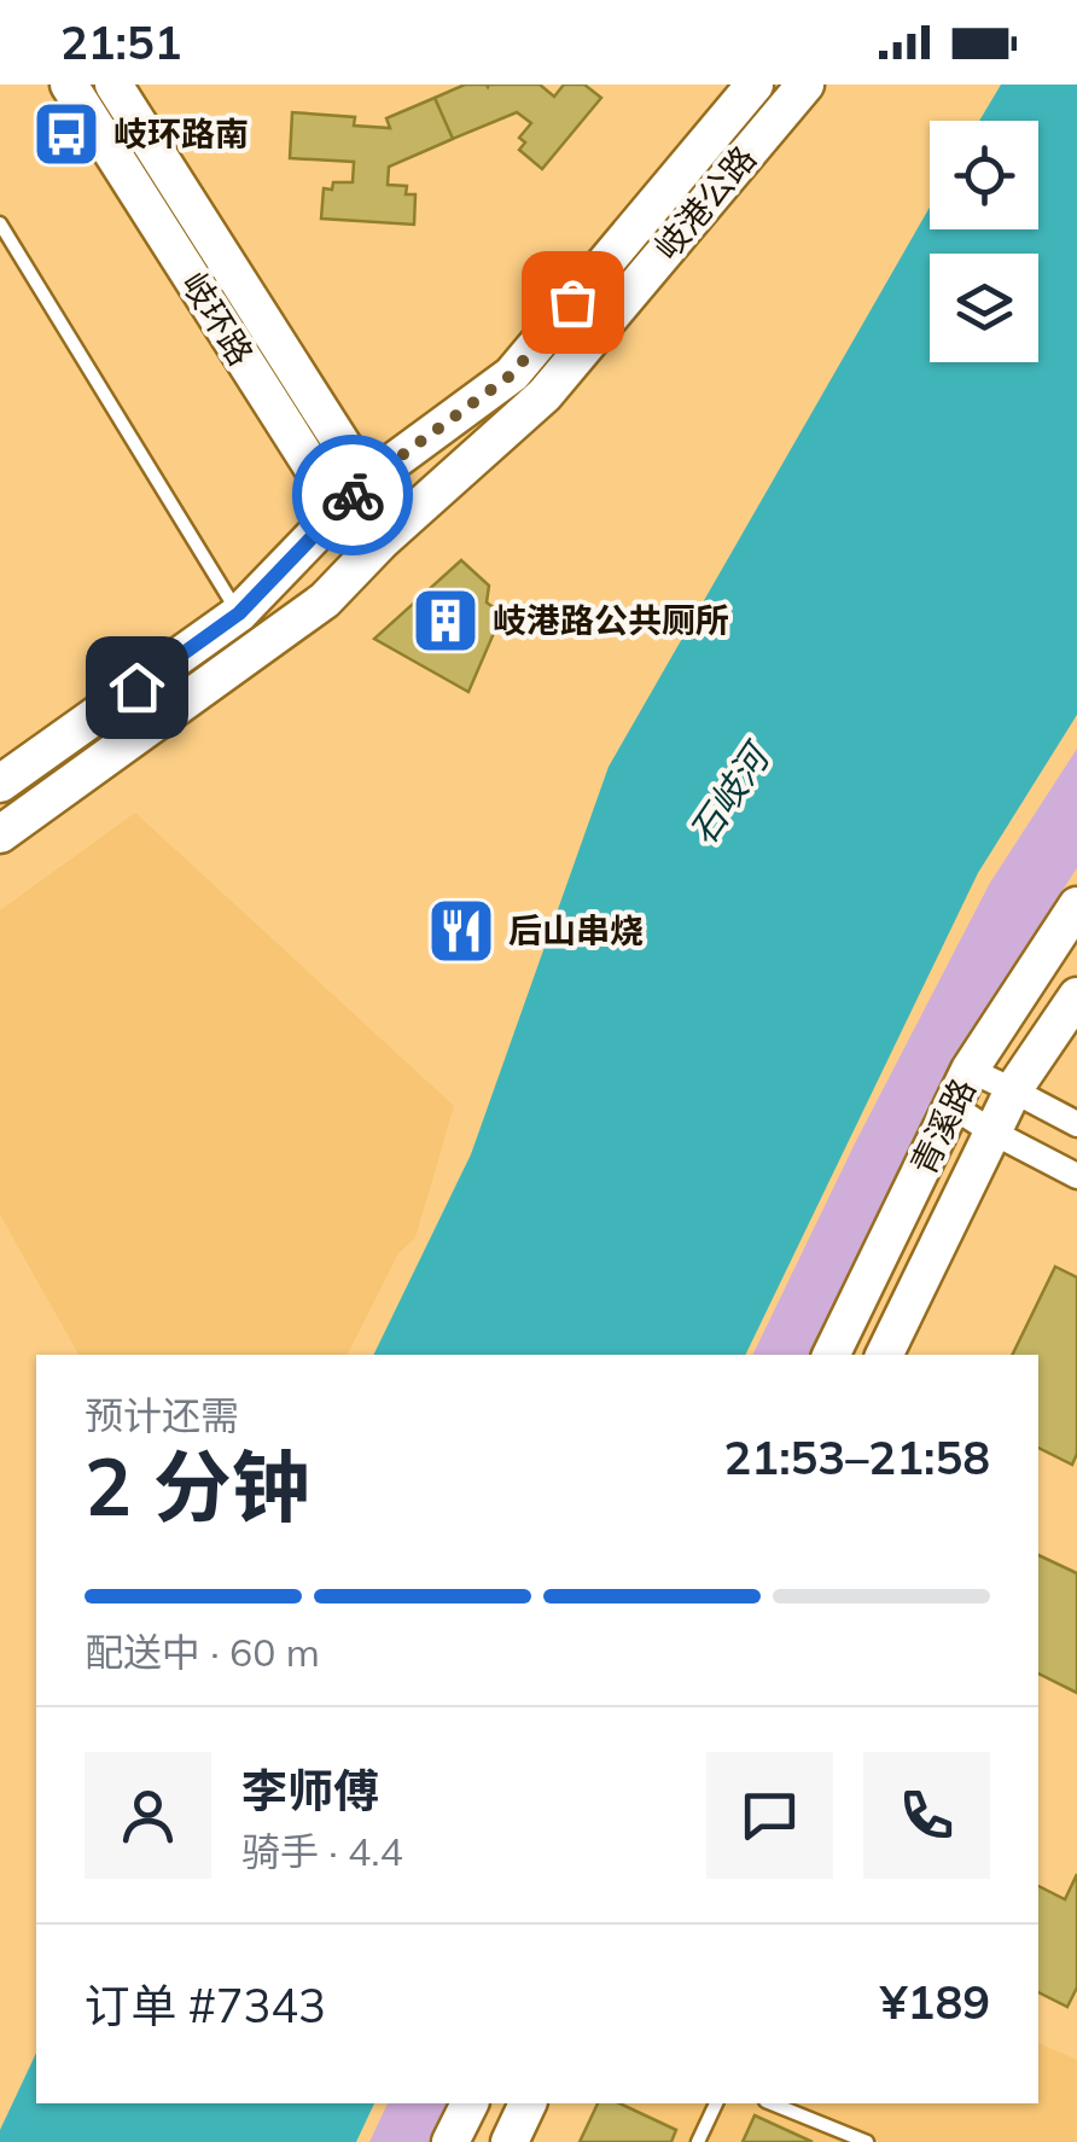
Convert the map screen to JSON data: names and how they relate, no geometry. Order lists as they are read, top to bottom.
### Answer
{
  "streets": {
    "main road": ["岐港公路", "岐环路", "青溪路"]
  },
  "crossings": [
    ["岐港公路", "岐环路"]
  ],
  "water": ["石岐河"],
  "places": {
    "bus stop": ["岐环路南"],
    "building": ["岐港路公共厕所"],
    "restaurant": ["后山串烧"]
  },
  "page": {
    "status": "21:51",
    "heading": ["2 分钟", "预计还需", "21:53–21:58"],
    "panel": [
      "李师傅",
      "骑手 · 4.4",
      "订单 #7343",
      "¥189"
    ],
    "bar": "配送中 · 60 m"
  }
}
